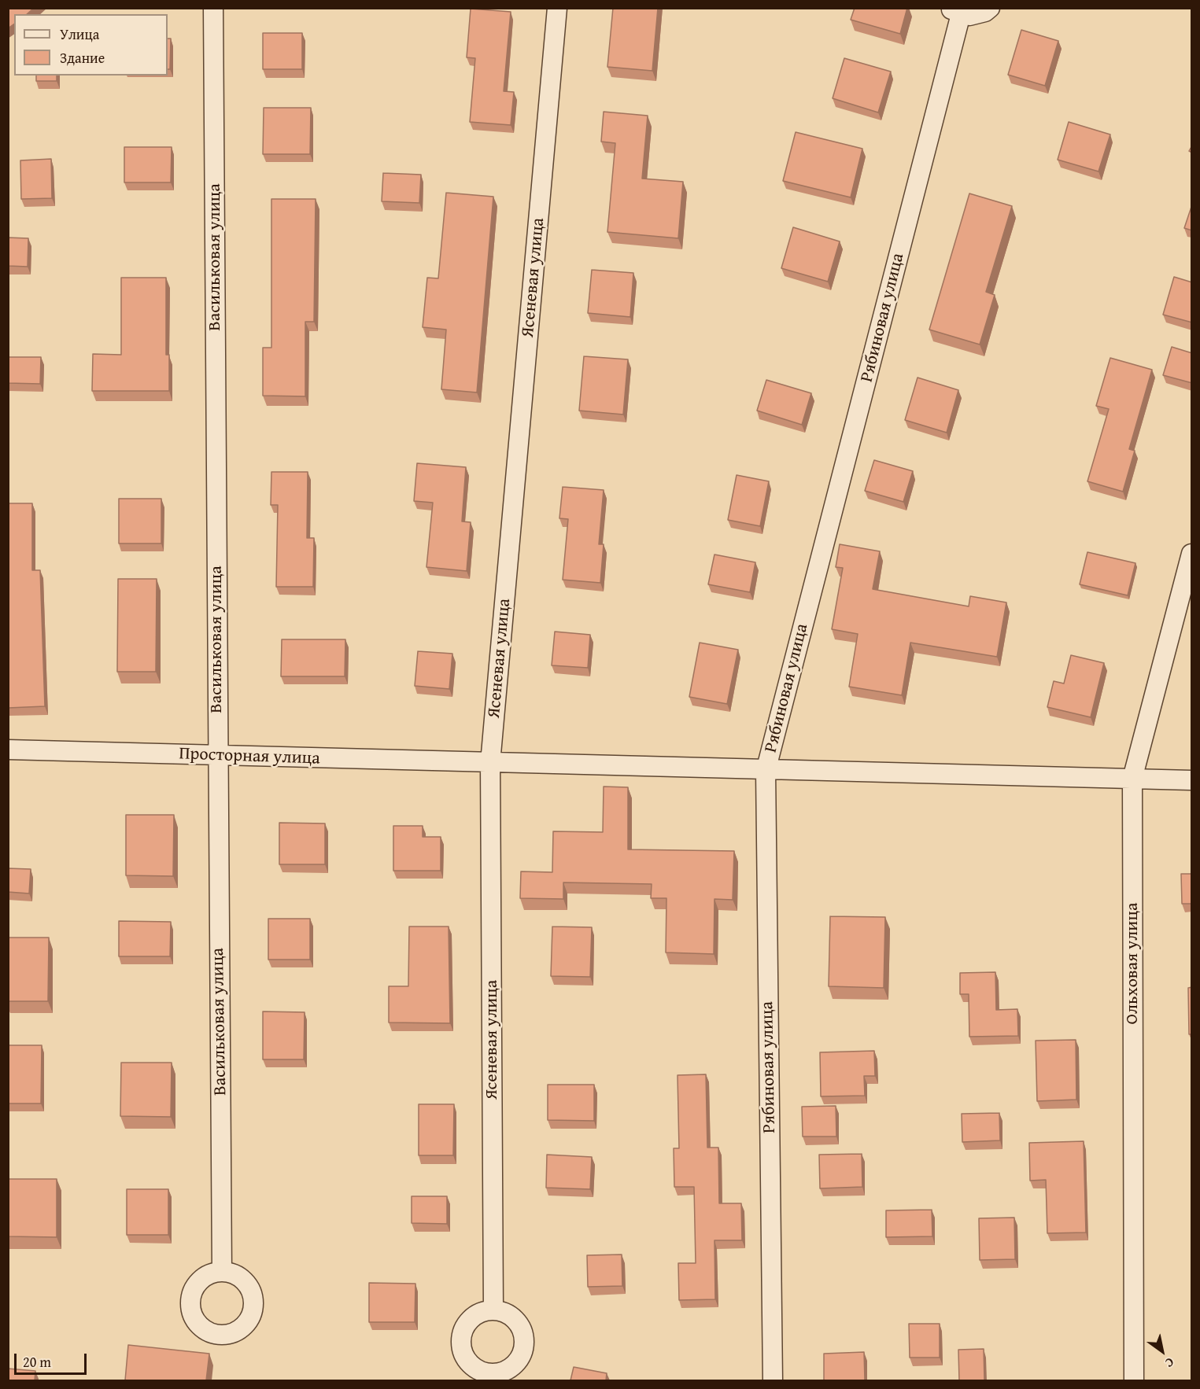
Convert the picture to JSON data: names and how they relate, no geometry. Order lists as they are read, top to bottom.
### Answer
{
  "streets": {
    "street": [
      "Васильковая улица",
      "Ясеневая улица",
      "Рябиновая улица",
      "Просторная улица",
      "Ольховая улица"
    ]
  },
  "crossings": [
    ["Васильковая улица", "Просторная улица"],
    ["Ясеневая улица", "Просторная улица"],
    ["Рябиновая улица", "Просторная улица"],
    ["Просторная улица", "Ольховая улица"]
  ],
  "legend": ["Улица", "Здание"],
  "scale_bar": "20 m",
  "north": "bottom right"
}
